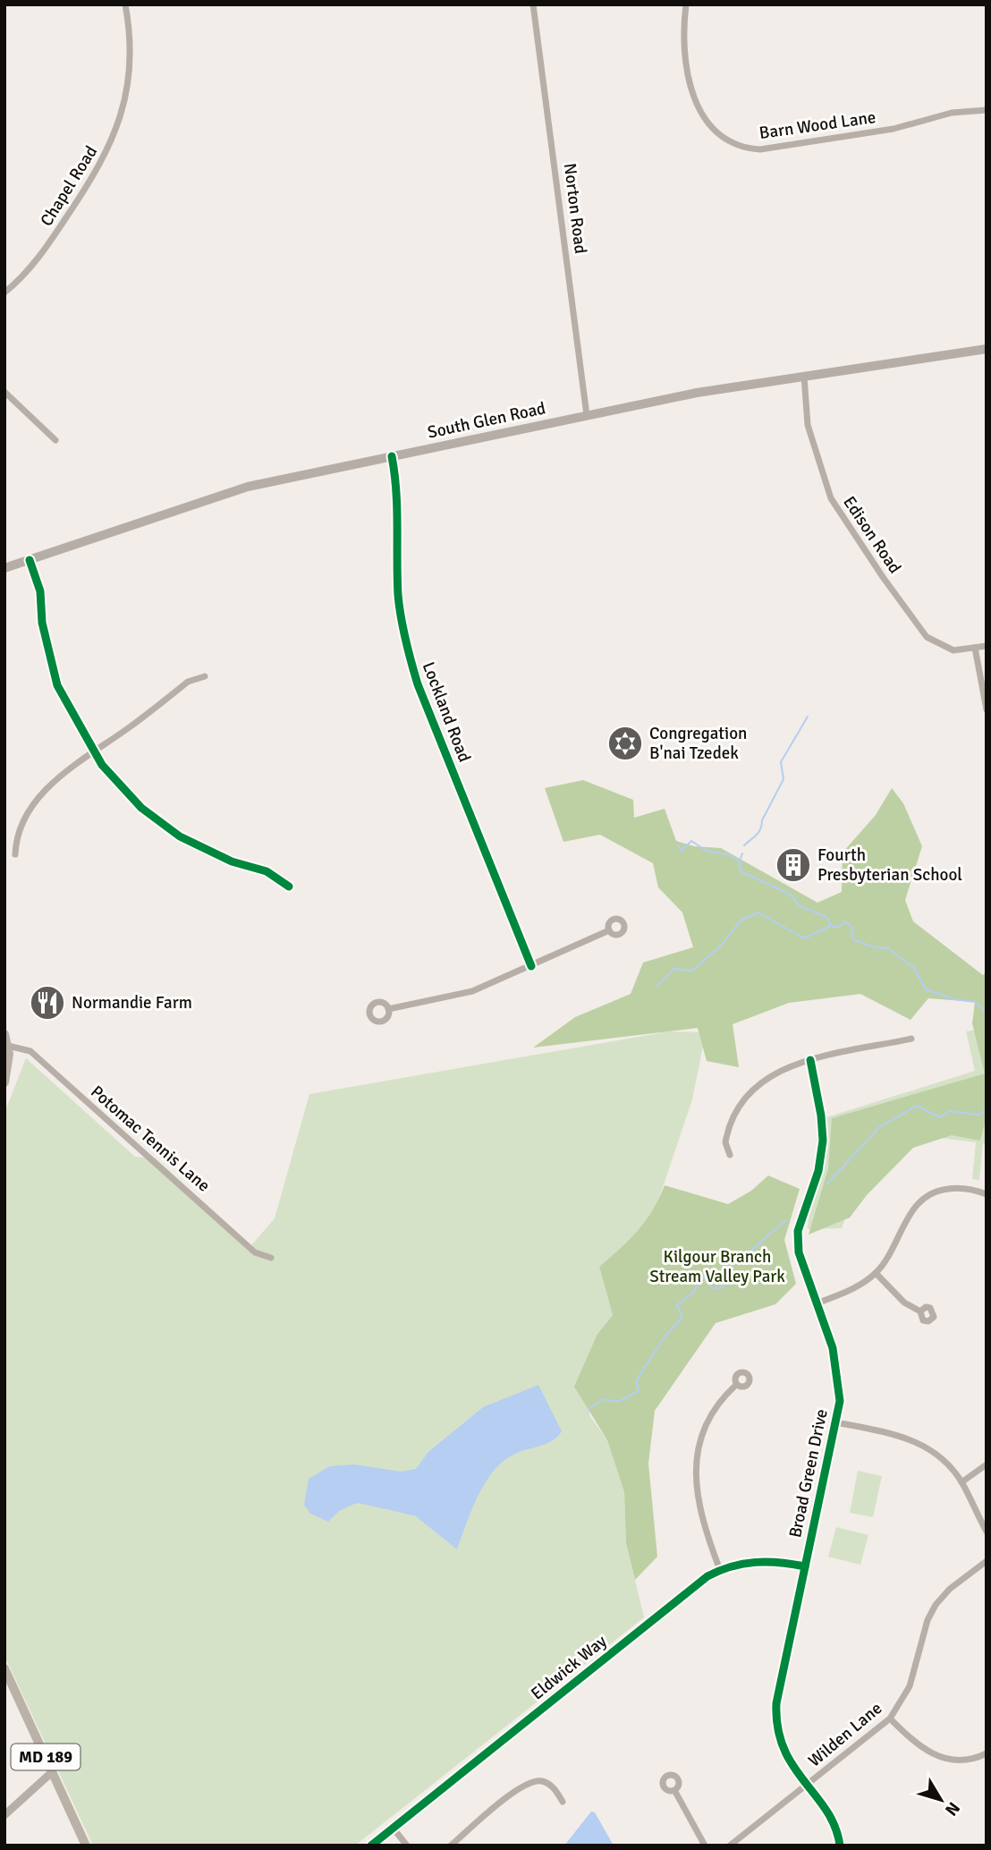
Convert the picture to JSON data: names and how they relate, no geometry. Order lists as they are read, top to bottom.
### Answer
{
  "streets": {
    "main road": ["South Glen Road", "MD 189"],
    "street": [
      "Barn Wood Lane",
      "Chapel Road",
      "Norton Road",
      "Edison Road",
      "Lockland Road",
      "Potomac Tennis Lane",
      "Broad Green Drive",
      "Eldwick Way",
      "Wilden Lane"
    ]
  },
  "crossings": [
    ["Norton Road", "South Glen Road"],
    ["South Glen Road", "Edison Road"],
    ["South Glen Road", "Lockland Road"],
    ["Broad Green Drive", "Eldwick Way"],
    ["Broad Green Drive", "Wilden Lane"]
  ],
  "parks": ["Kilgour Branch Stream Valley Park"],
  "places": {
    "synagogue": ["Congregation B'nai Tzedek"],
    "building": ["Fourth Presbyterian School"],
    "restaurant": ["Normandie Farm"]
  },
  "north": "bottom right"
}
